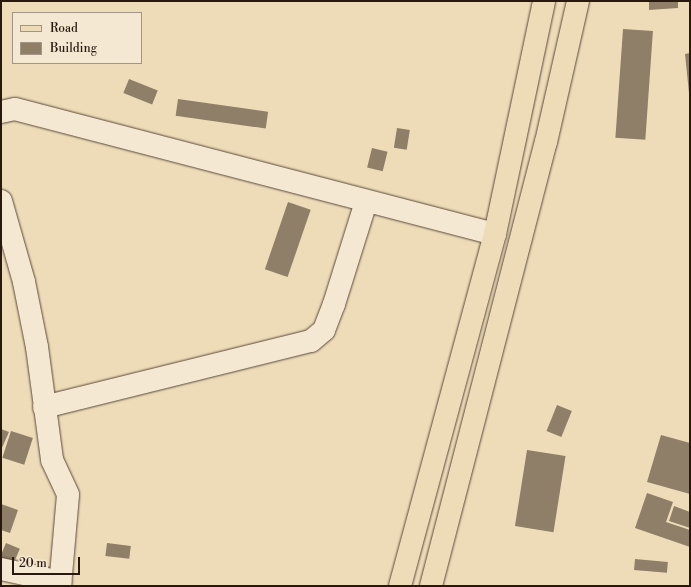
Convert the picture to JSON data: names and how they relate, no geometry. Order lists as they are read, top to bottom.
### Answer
{
  "legend": ["Road", "Building"],
  "scale_bar": "20 m"
}
